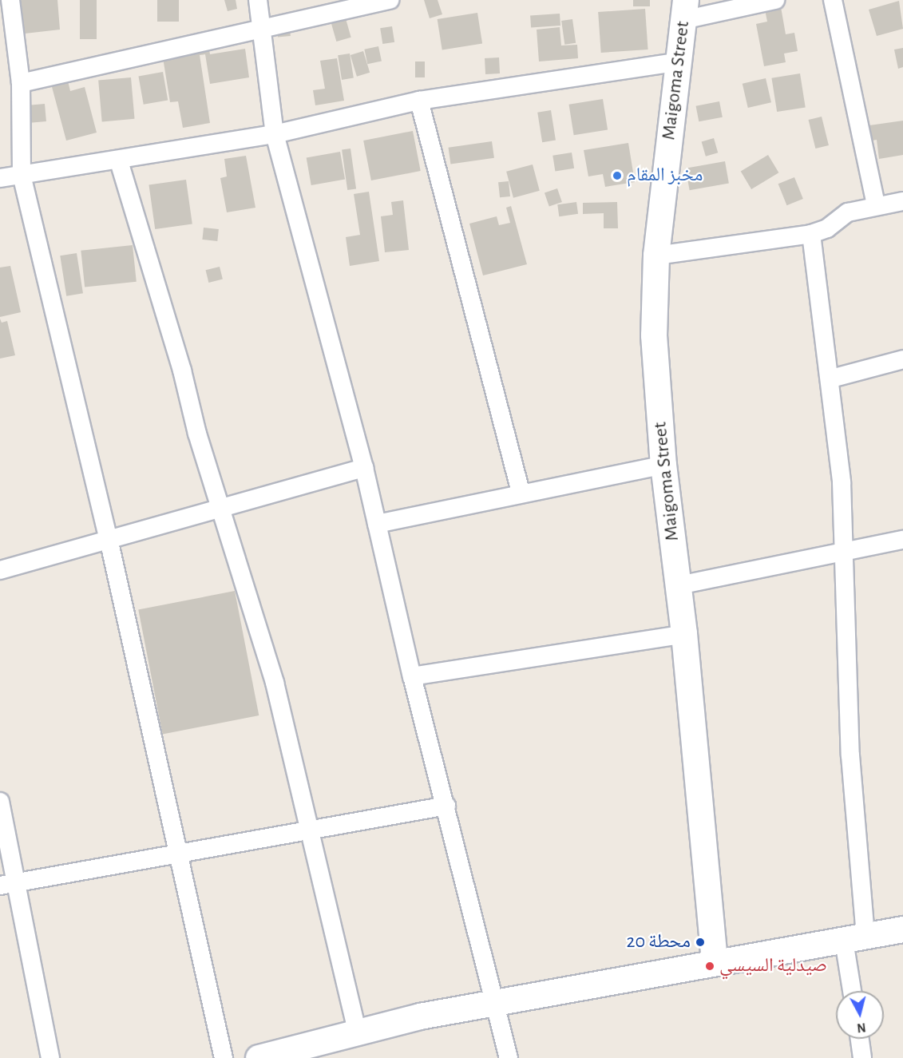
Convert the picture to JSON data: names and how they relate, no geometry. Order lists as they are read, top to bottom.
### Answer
{
  "streets": {
    "street": ["Maigoma Street"]
  },
  "places": ["مخبز المقام", "محطة 20", "صيدلية السيسي"],
  "north": "bottom"
}
